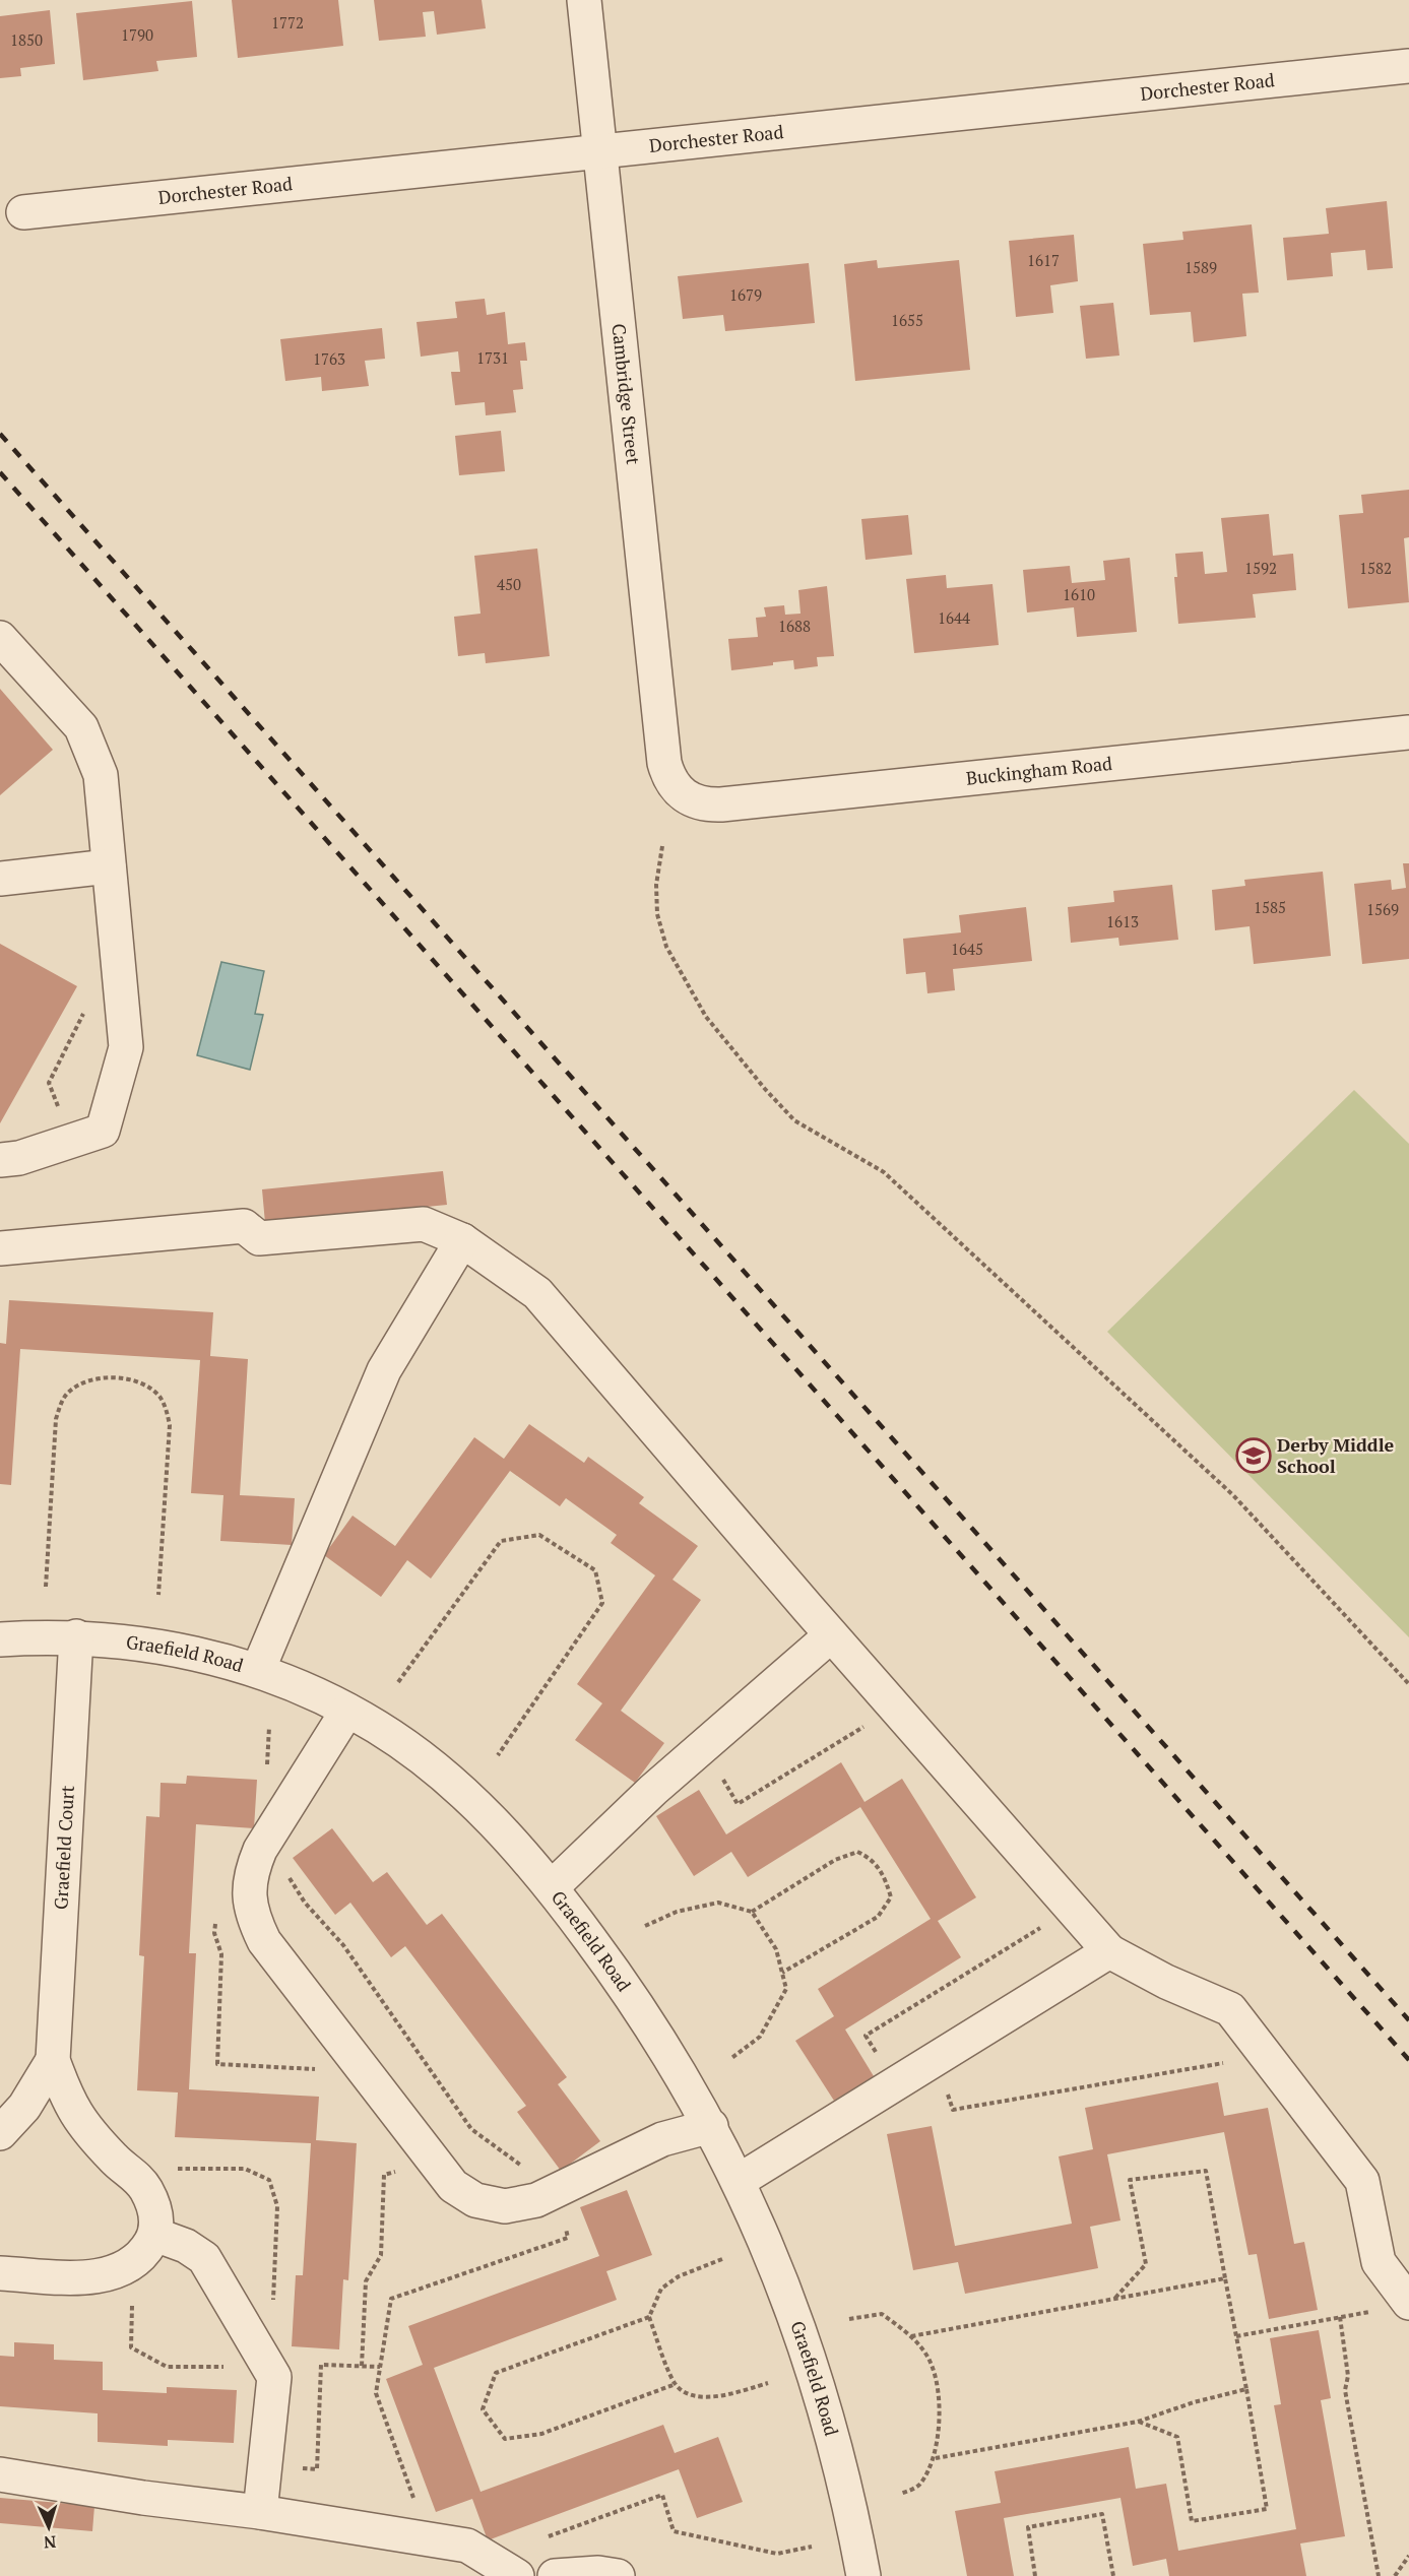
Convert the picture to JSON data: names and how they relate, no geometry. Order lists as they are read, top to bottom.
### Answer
{
  "streets": {
    "street": [
      "Dorchester Road",
      "Cambridge Street",
      "Buckingham Road",
      "Graefield Road",
      "Graefield Court"
    ]
  },
  "crossings": [
    ["Dorchester Road", "Cambridge Street"],
    ["Cambridge Street", "Buckingham Road"],
    ["Graefield Road", "Graefield Court"]
  ],
  "places": {
    "school or university": ["Derby Middle School"]
  },
  "house_numbers": [
    "1772",
    "1790",
    "1850",
    "1617",
    "1589",
    "1679",
    "1655",
    "1731",
    "1763",
    "1592",
    "1582",
    "450",
    "1610",
    "1644",
    "1688",
    "1585",
    "1569",
    "1613",
    "1645"
  ],
  "north": "bottom"
}
